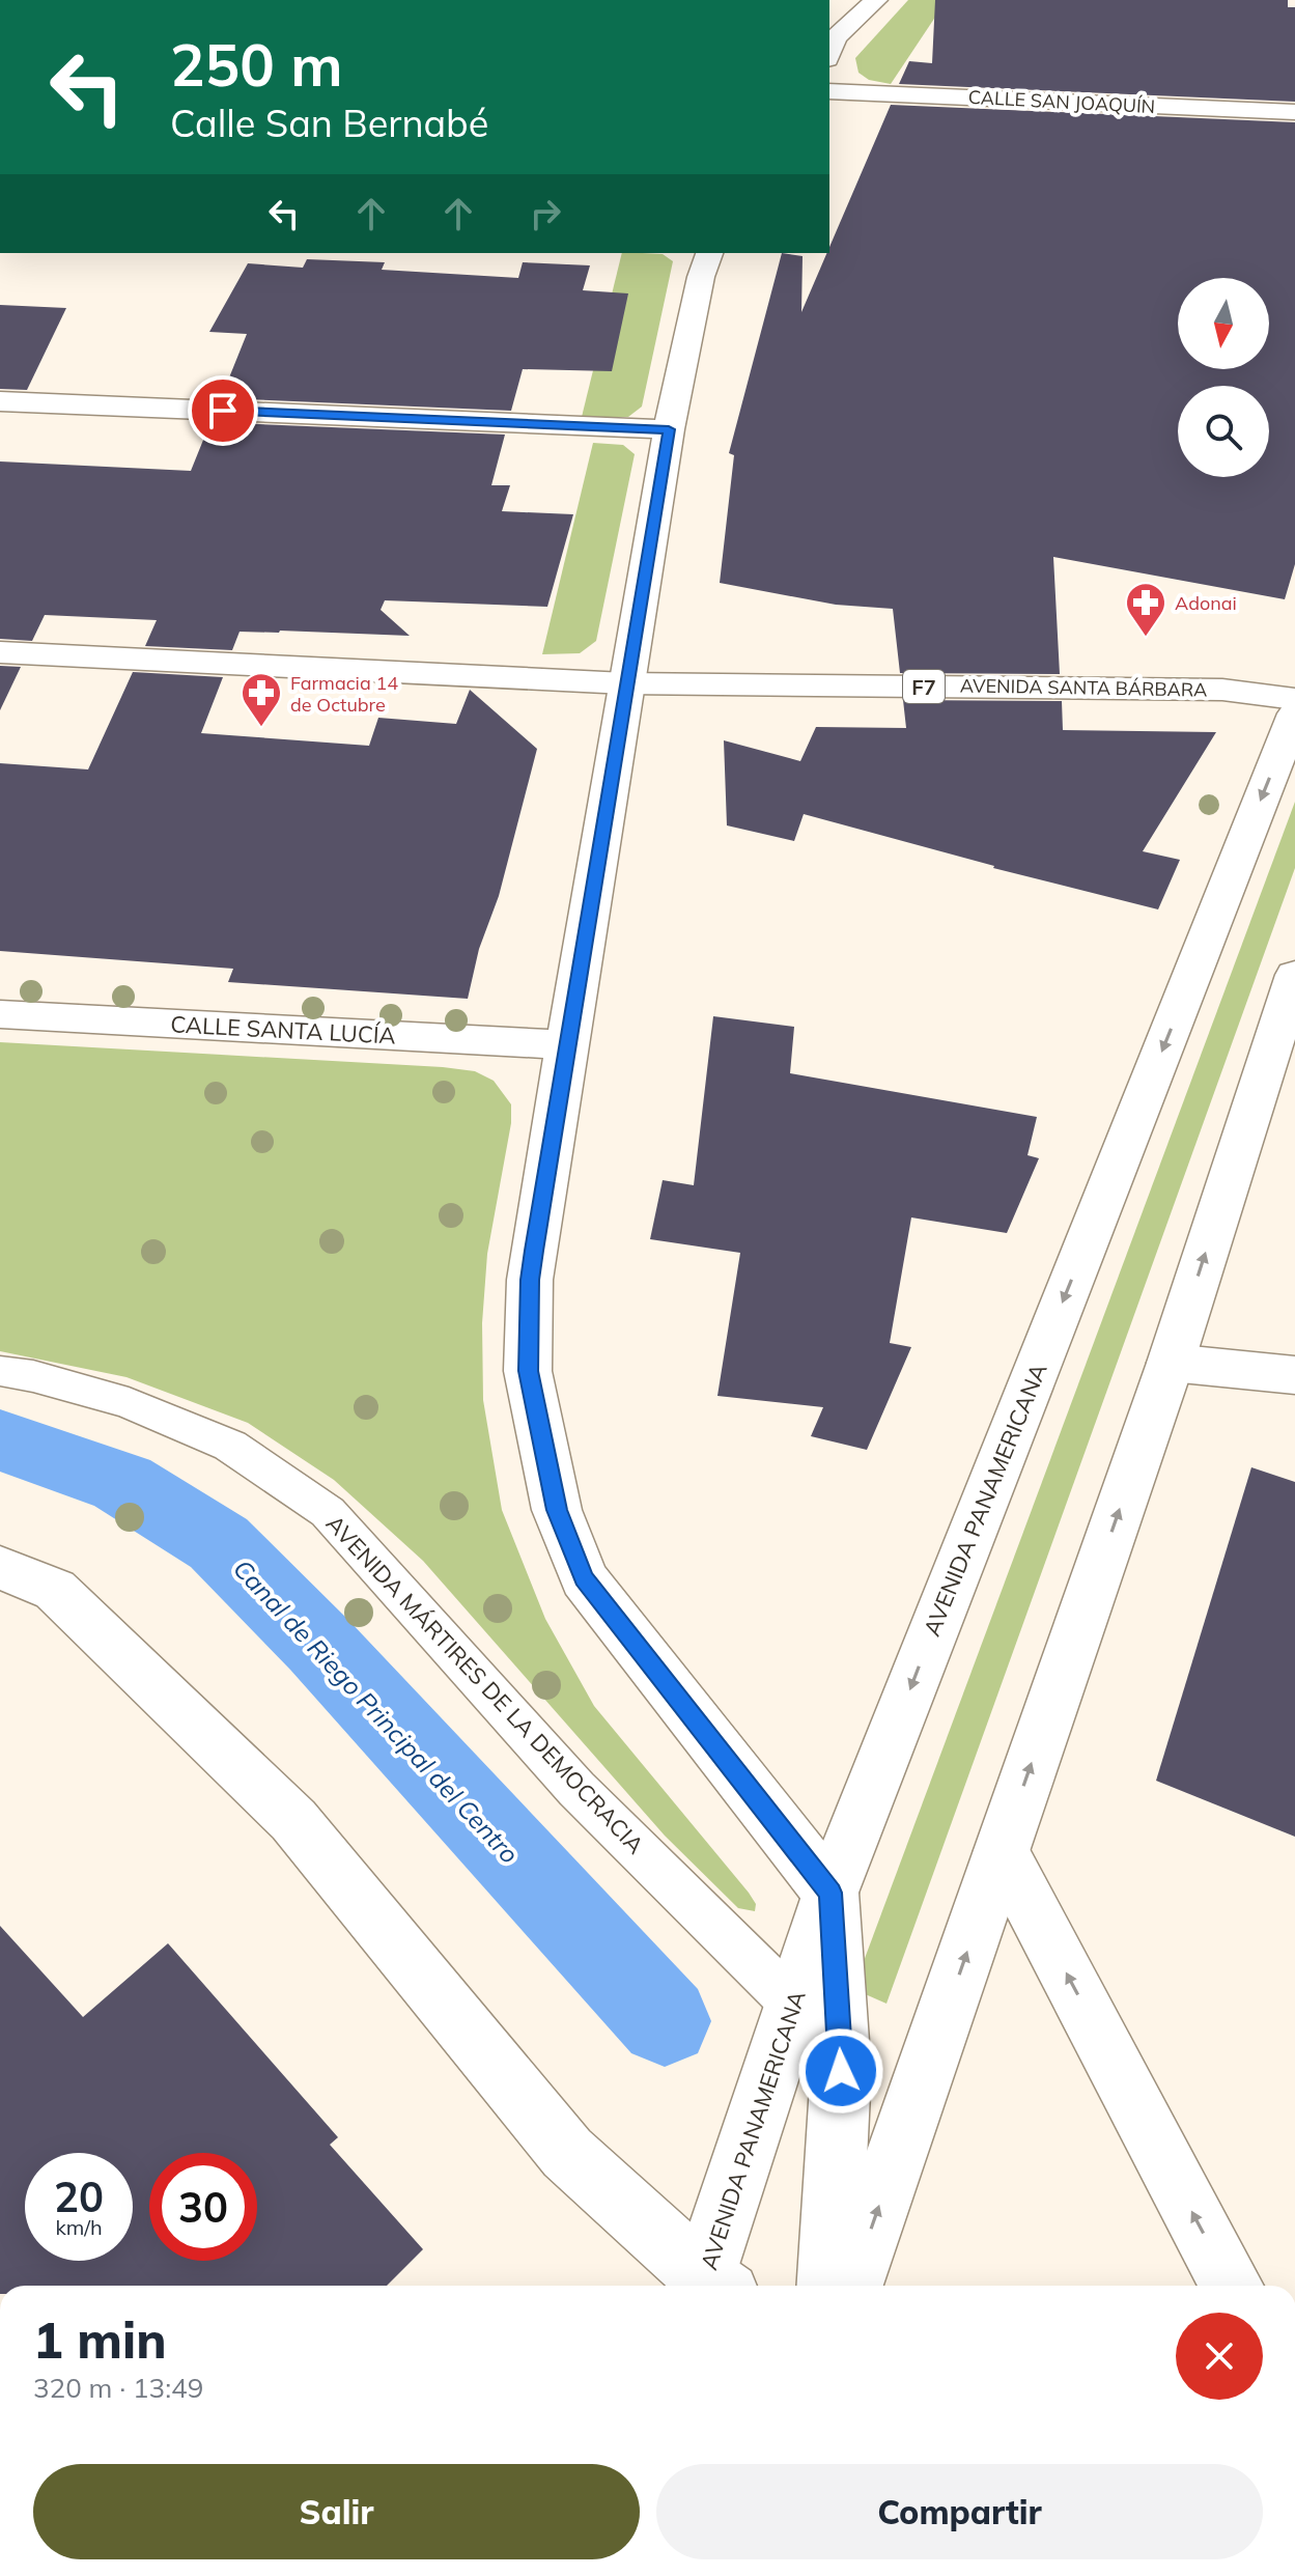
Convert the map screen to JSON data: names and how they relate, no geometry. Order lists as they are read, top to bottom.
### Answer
{
  "streets": {
    "main road": [
      "CALLE SAN JOAQUÍN",
      "F7",
      "AVENIDA SANTA BÁRBARA",
      "CALLE SANTA LUCÍA",
      "AVENIDA PANAMERICANA"
    ],
    "lane": ["AVENIDA MÁRTIRES DE LA DEMOCRACIA"]
  },
  "crossings": [
    ["F7", "AVENIDA SANTA BÁRBARA"],
    ["AVENIDA PANAMERICANA", "AVENIDA MÁRTIRES DE LA DEMOCRACIA"]
  ],
  "water": ["Canal de Riego Principal del Centro"],
  "places": {
    "pharmacy": ["Adonai", "Farmacia 14 de Octubre"]
  },
  "north": "bottom",
  "page": {
    "turn": ["250 m", "Calle San Bernabé"],
    "speed": "20 km/h",
    "limit": "30",
    "heading": ["1 min", "320 m · 13:49"],
    "buttons": ["Salir", "Compartir"]
  }
}
